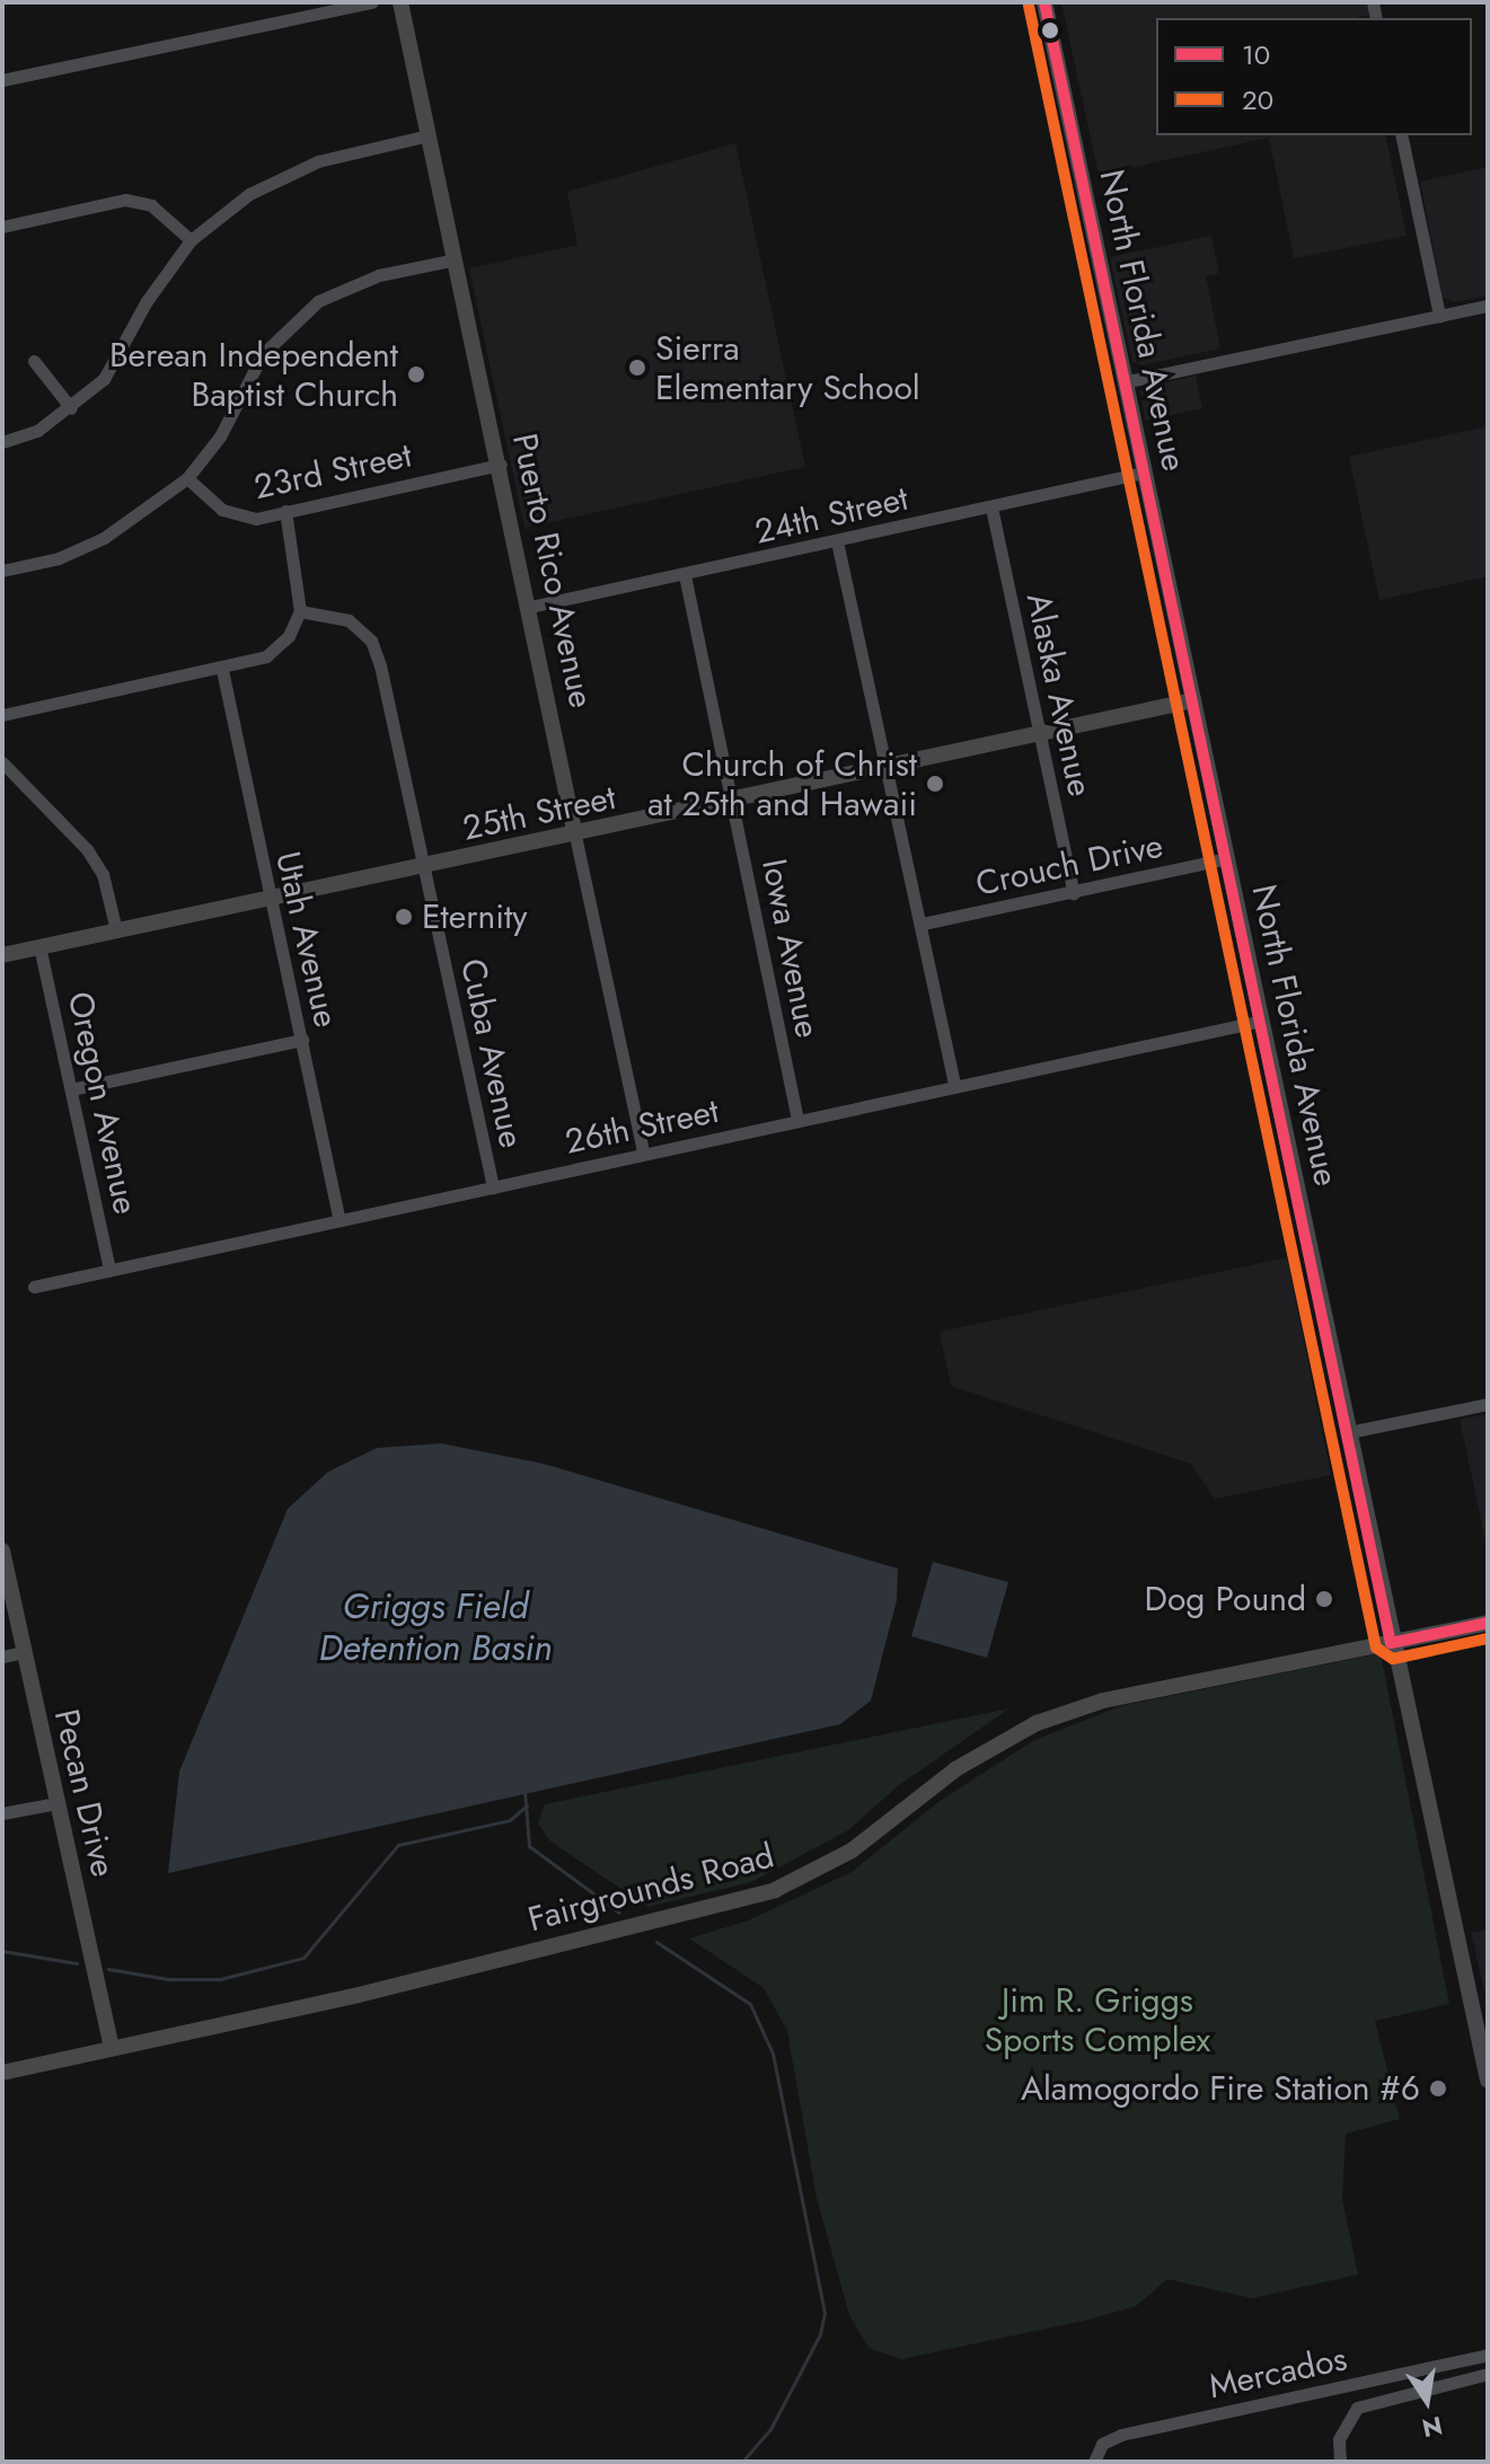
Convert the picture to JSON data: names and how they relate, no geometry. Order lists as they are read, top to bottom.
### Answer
{
  "streets": {
    "main road": [
      "North Florida Avenue",
      "Puerto Rico Avenue",
      "25th Street",
      "Pecan Drive",
      "Fairgrounds Road"
    ],
    "street": [
      "23rd Street",
      "24th Street",
      "Alaska Avenue",
      "Crouch Drive",
      "Utah Avenue",
      "Iowa Avenue",
      "Cuba Avenue",
      "Oregon Avenue",
      "26th Street",
      "Mercados"
    ]
  },
  "crossings": [
    ["North Florida Avenue", "24th Street"],
    ["North Florida Avenue", "25th Street"],
    ["North Florida Avenue", "Crouch Drive"],
    ["North Florida Avenue", "26th Street"],
    ["North Florida Avenue", "Fairgrounds Road"],
    ["23rd Street", "Puerto Rico Avenue"],
    ["24th Street", "Puerto Rico Avenue"],
    ["24th Street", "Alaska Avenue"],
    ["24th Street", "Iowa Avenue"],
    ["Puerto Rico Avenue", "25th Street"],
    ["Puerto Rico Avenue", "26th Street"],
    ["Alaska Avenue", "25th Street"],
    ["Alaska Avenue", "Crouch Drive"],
    ["25th Street", "Utah Avenue"],
    ["25th Street", "Iowa Avenue"],
    ["25th Street", "Cuba Avenue"],
    ["25th Street", "Oregon Avenue"],
    ["Utah Avenue", "26th Street"],
    ["Iowa Avenue", "26th Street"],
    ["Cuba Avenue", "26th Street"],
    ["Oregon Avenue", "26th Street"],
    ["Pecan Drive", "Fairgrounds Road"]
  ],
  "water": ["Griggs Field Detention Basin"],
  "parks": ["Jim R. Griggs Sports Complex"],
  "places": [
    "Sierra Elementary School",
    "Berean Independent Baptist Church",
    "Church of Christ at 25th and Hawaii",
    "Eternity",
    "Dog Pound",
    "Alamogordo Fire Station #6"
  ],
  "lines": ["transit line 10", "transit line 20"],
  "legend": ["10", "20"],
  "north": "bottom"
}
